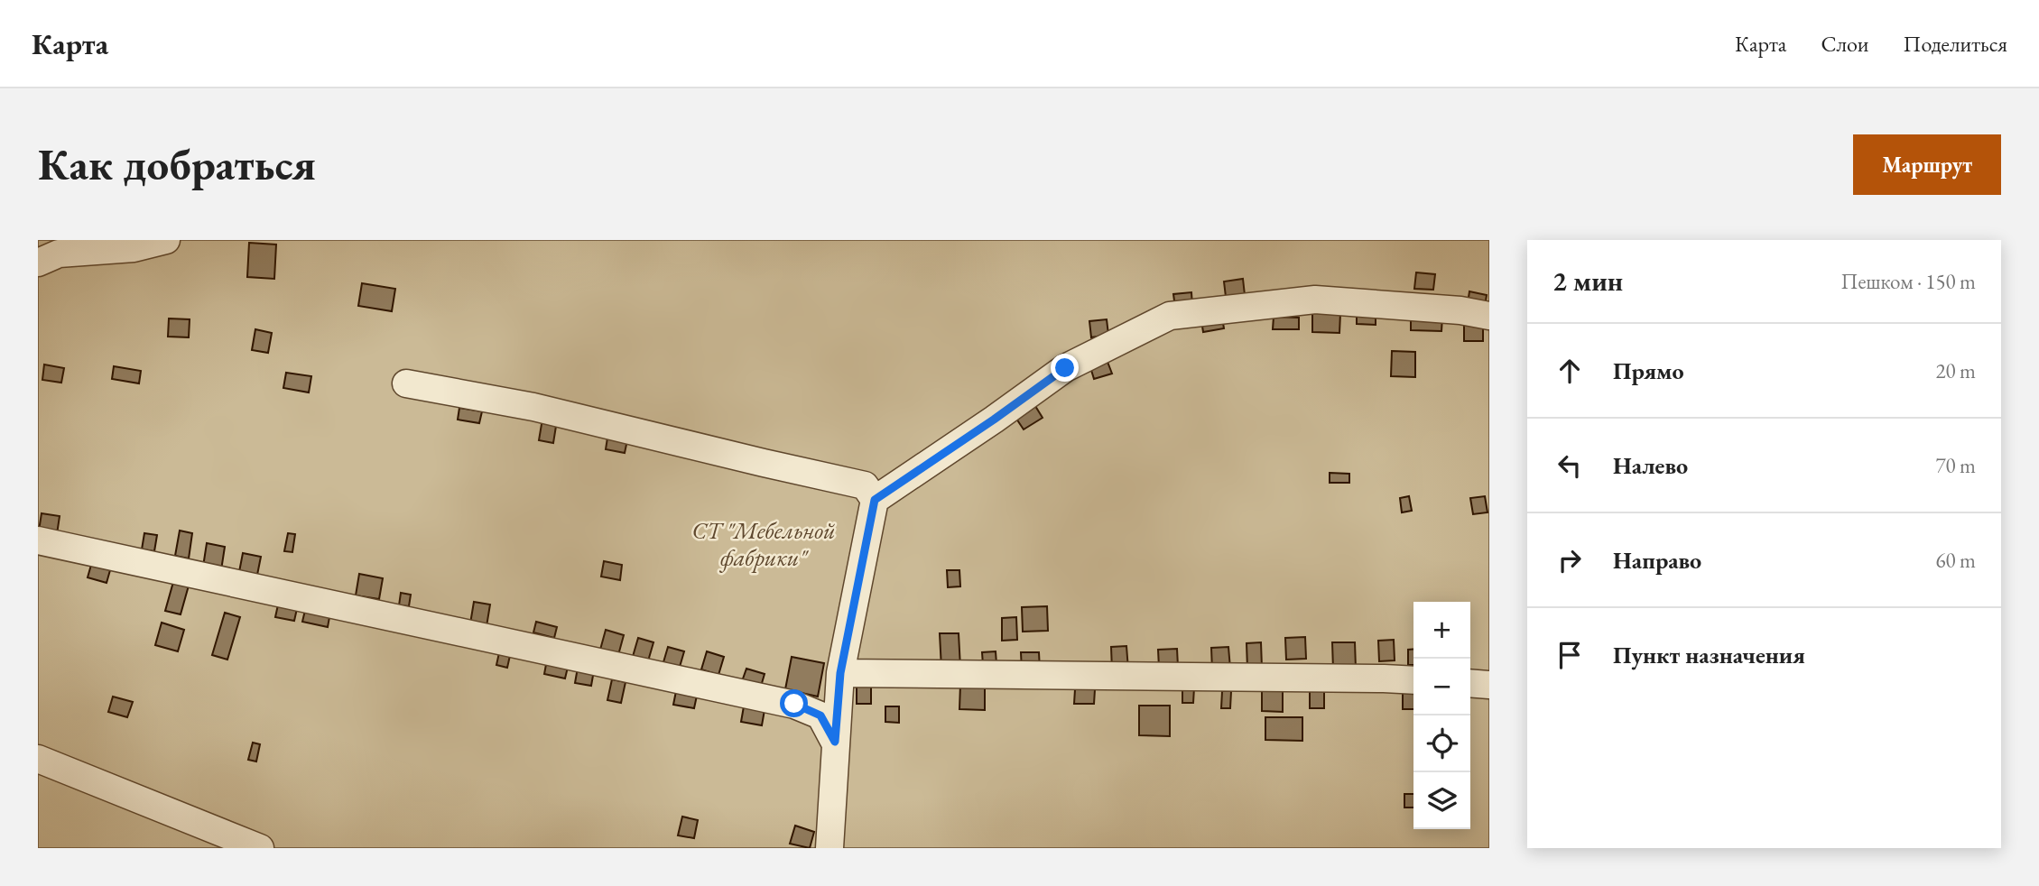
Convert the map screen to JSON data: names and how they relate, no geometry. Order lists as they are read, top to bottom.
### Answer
{
  "parks": ["СТ \"Мебельной фабрики\""],
  "page": {
    "header": "Карта",
    "nav": ["Карта", "Слои", "Поделиться"],
    "buttons": "Маршрут",
    "title": "Как добраться",
    "heading": ["2 мин", "Пешком · 150 m"],
    "list": [
      ["Прямо", "20 m"],
      ["Налево", "70 m"],
      ["Направо", "60 m"],
      "Пункт назначения"
    ],
    "map_buttons": ["+", "−"]
  }
}
